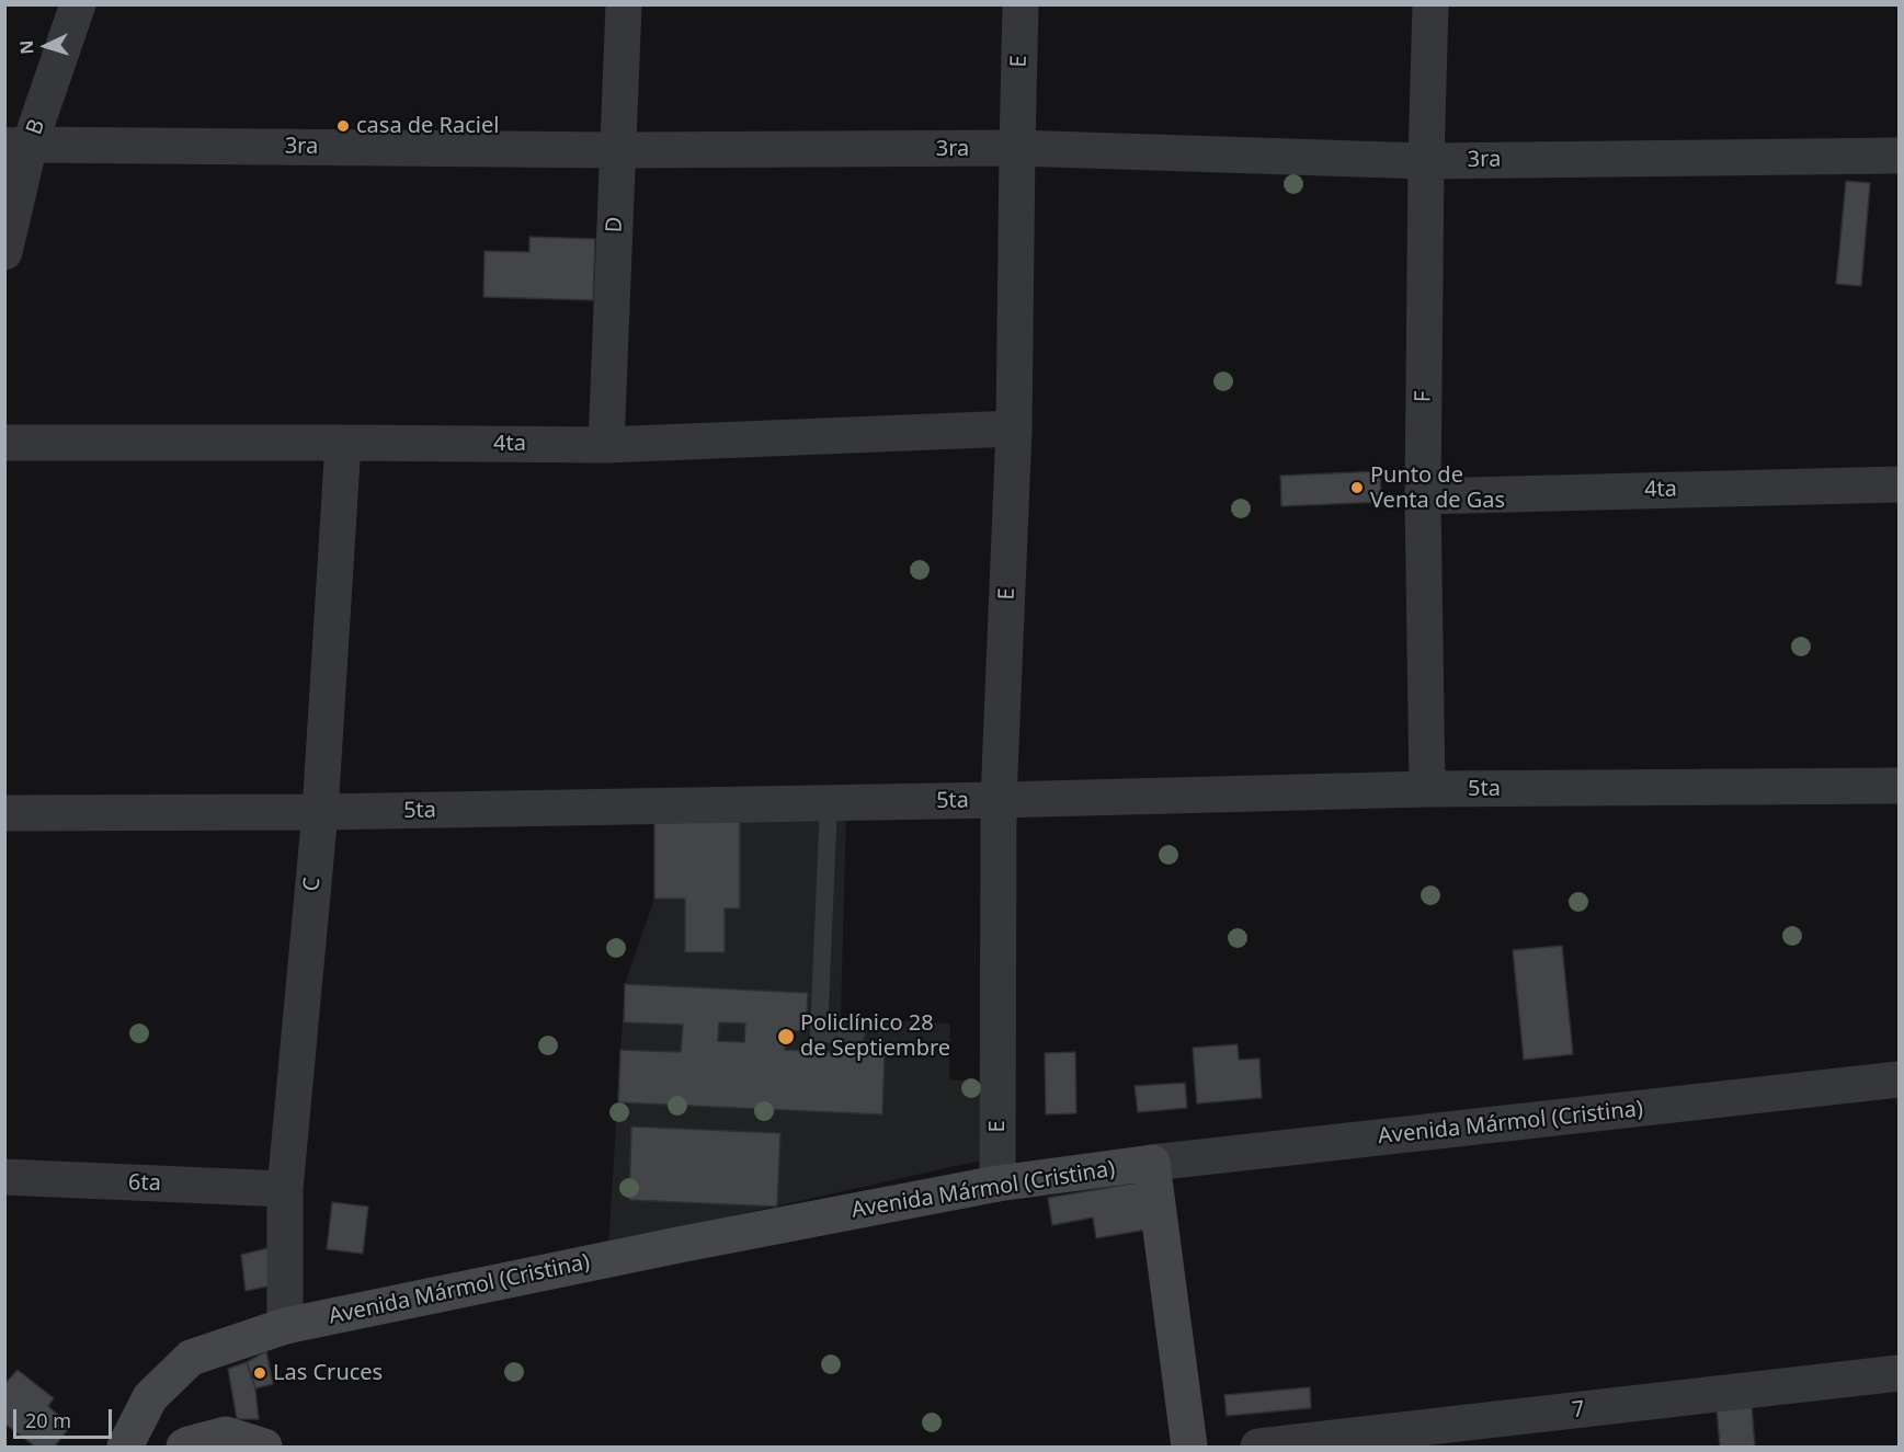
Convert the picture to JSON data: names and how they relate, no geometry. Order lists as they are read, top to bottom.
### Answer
{
  "streets": {
    "main road": ["Avenida Mármol (Cristina)"],
    "street": [
      "E",
      "B",
      "3ra",
      "D",
      "F",
      "4ta",
      "5ta",
      "C",
      "6ta",
      "7"
    ]
  },
  "crossings": [
    ["E", "3ra"],
    ["E", "4ta"],
    ["E", "5ta"],
    ["E", "Avenida Mármol (Cristina)"],
    ["B", "3ra"],
    ["3ra", "D"],
    ["3ra", "F"],
    ["D", "4ta"],
    ["F", "4ta"],
    ["F", "5ta"],
    ["4ta", "C"],
    ["5ta", "C"],
    ["C", "Avenida Mármol (Cristina)"],
    ["C", "6ta"]
  ],
  "places": [
    "casa de Raciel",
    "Punto de Venta de Gas",
    "Policlínico 28 de Septiembre",
    "Las Cruces"
  ],
  "scale_bar": "20 m",
  "north": "left"
}
